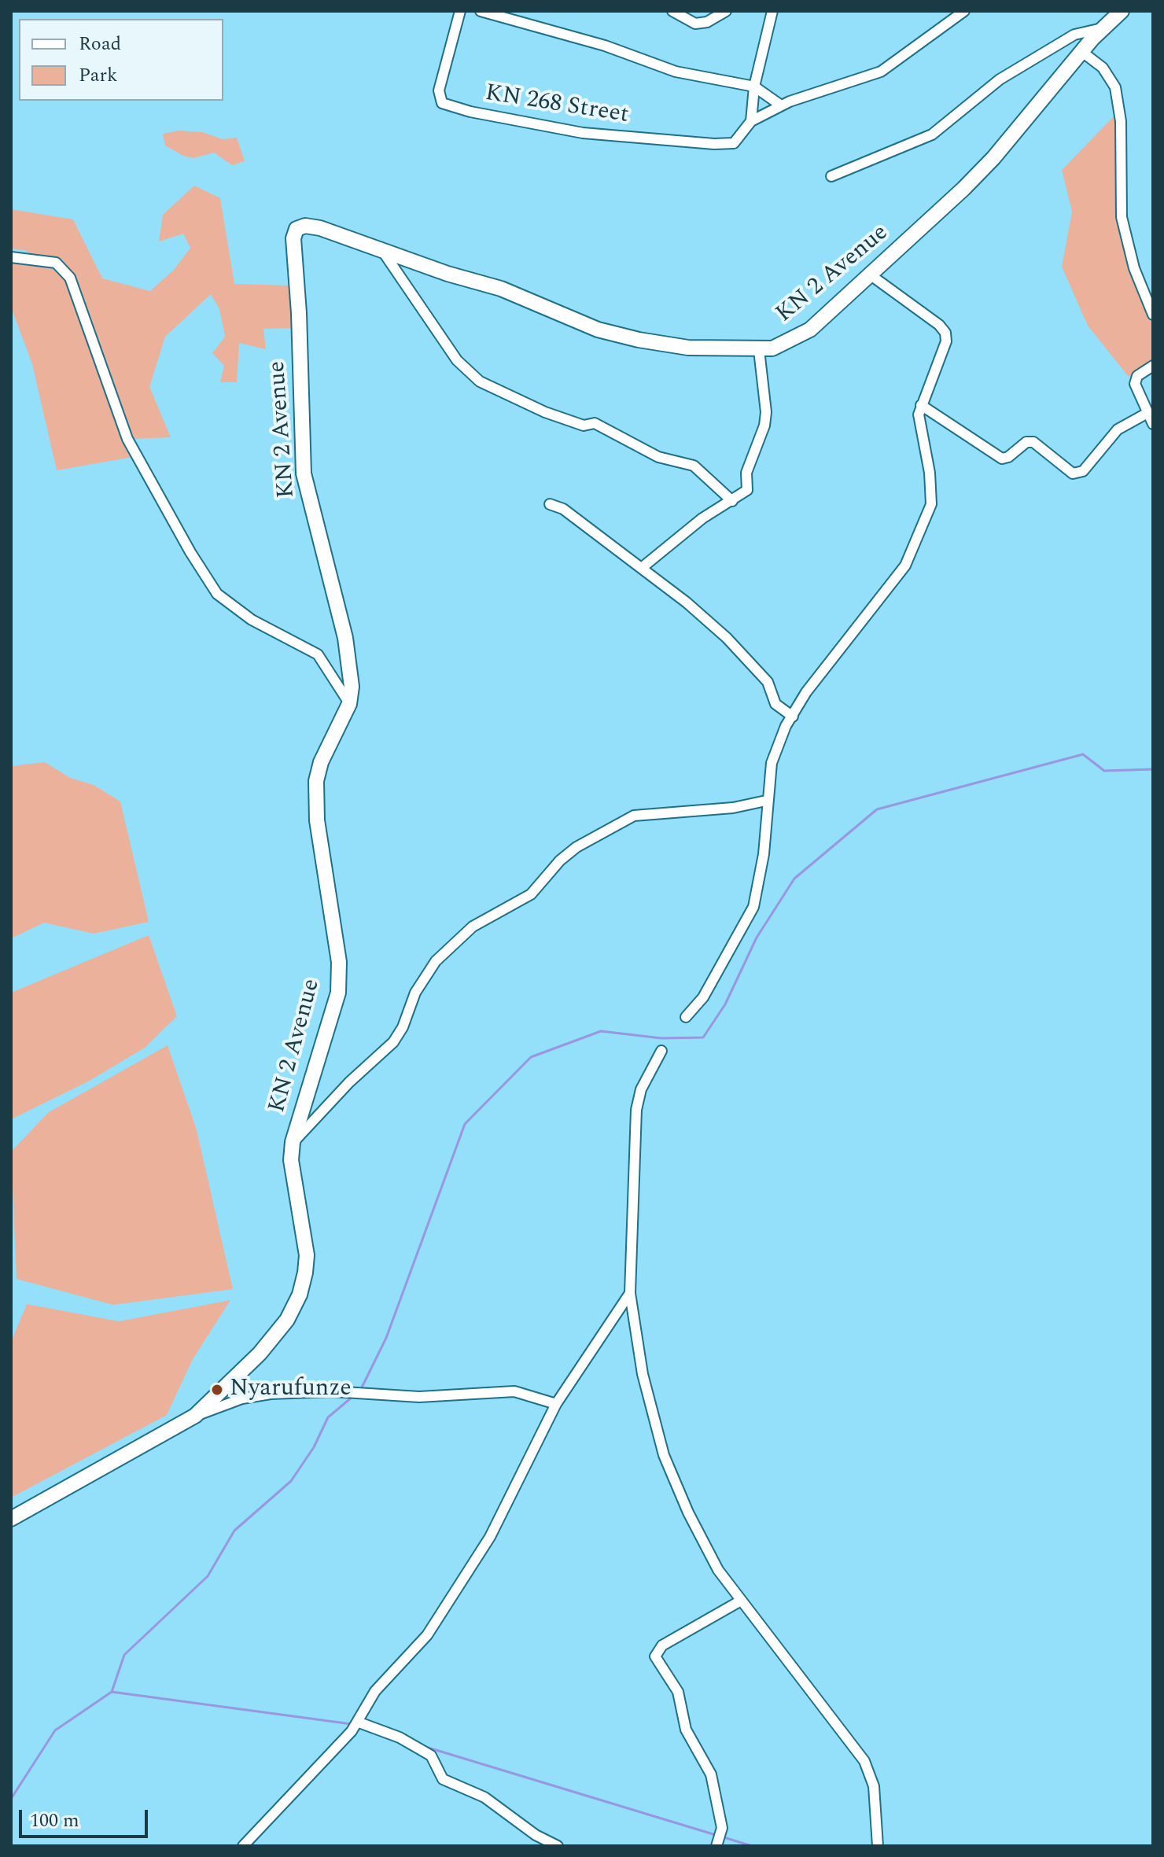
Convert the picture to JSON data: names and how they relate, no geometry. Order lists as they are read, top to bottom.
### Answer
{
  "streets": {
    "main road": ["KN 2 Avenue"],
    "street": ["KN 268 Street"]
  },
  "places": ["Nyarufunze"],
  "legend": ["Road", "Park"],
  "scale_bar": "100 m"
}
